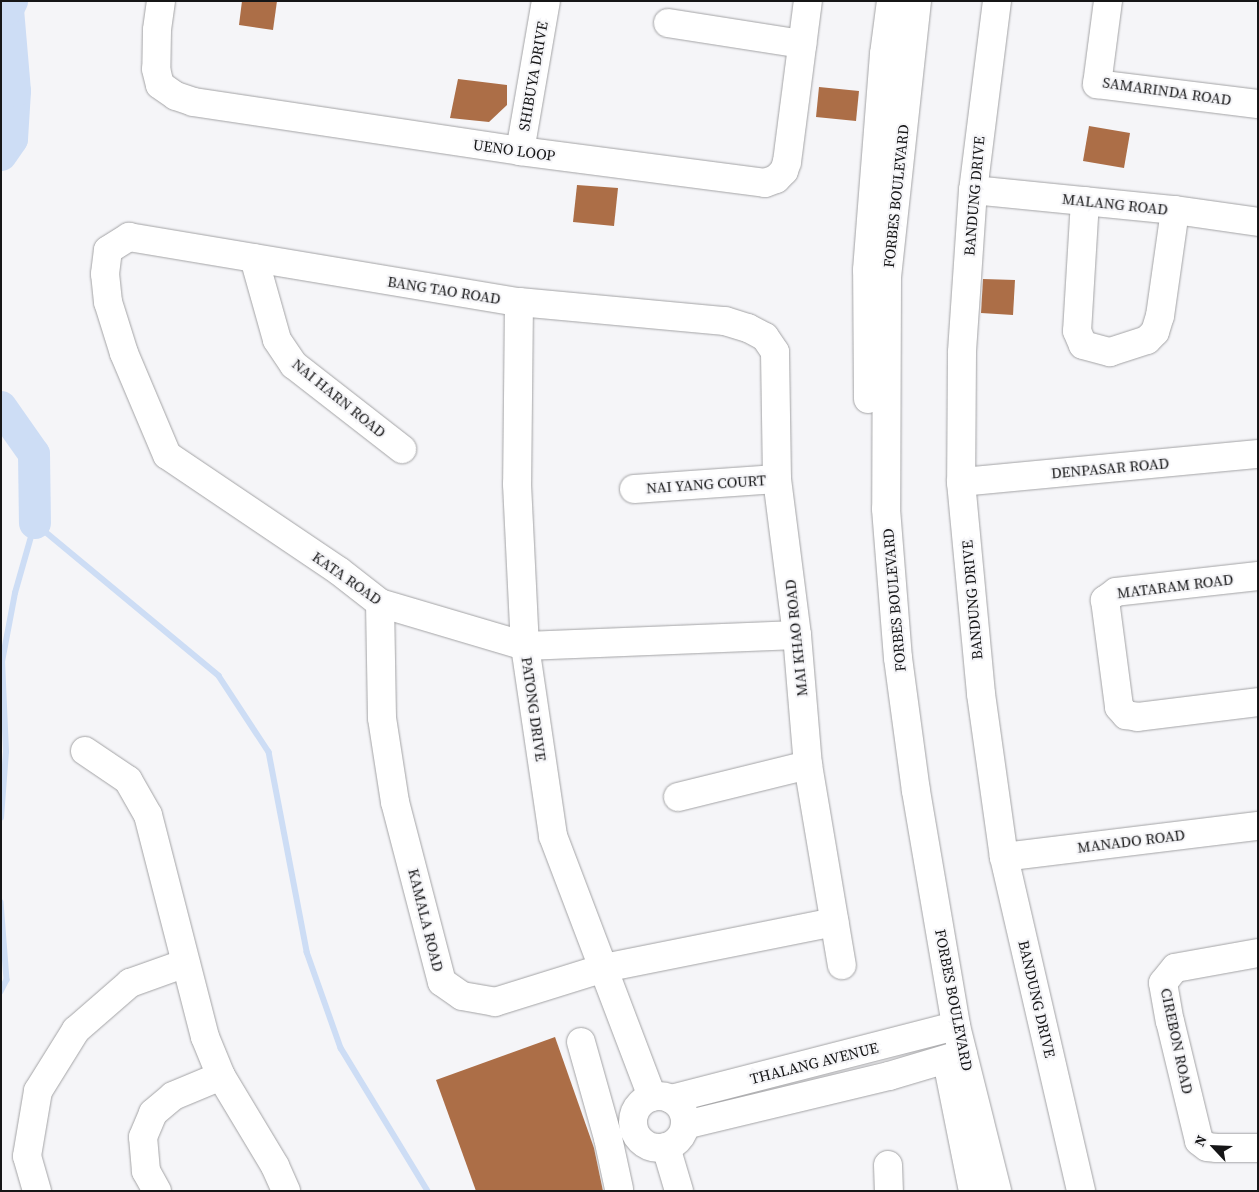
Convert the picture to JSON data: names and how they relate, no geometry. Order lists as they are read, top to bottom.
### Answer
{
  "streets": {
    "street": [
      "SHIBUYA DRIVE",
      "SAMARINDA ROAD",
      "UENO LOOP",
      "FORBES BOULEVARD",
      "BANDUNG DRIVE",
      "MALANG ROAD",
      "BANG TAO ROAD",
      "NAI HARN ROAD",
      "DENPASAR ROAD",
      "NAI YANG COURT",
      "KATA ROAD",
      "MATARAM ROAD",
      "MAI KHAO ROAD",
      "PATONG DRIVE",
      "MANADO ROAD",
      "KAMALA ROAD",
      "CIREBON ROAD",
      "THALANG AVENUE"
    ]
  },
  "crossings": [
    ["SHIBUYA DRIVE", "UENO LOOP"],
    ["FORBES BOULEVARD", "THALANG AVENUE"],
    ["BANDUNG DRIVE", "MALANG ROAD"],
    ["BANDUNG DRIVE", "DENPASAR ROAD"],
    ["BANDUNG DRIVE", "MANADO ROAD"],
    ["BANG TAO ROAD", "NAI HARN ROAD"],
    ["BANG TAO ROAD", "KATA ROAD"],
    ["BANG TAO ROAD", "MAI KHAO ROAD"],
    ["BANG TAO ROAD", "PATONG DRIVE"],
    ["NAI YANG COURT", "MAI KHAO ROAD"],
    ["KATA ROAD", "MAI KHAO ROAD"],
    ["KATA ROAD", "PATONG DRIVE"],
    ["KATA ROAD", "KAMALA ROAD"],
    ["MAI KHAO ROAD", "KAMALA ROAD"],
    ["PATONG DRIVE", "KAMALA ROAD"],
    ["PATONG DRIVE", "THALANG AVENUE"]
  ],
  "north": "top left"
}
